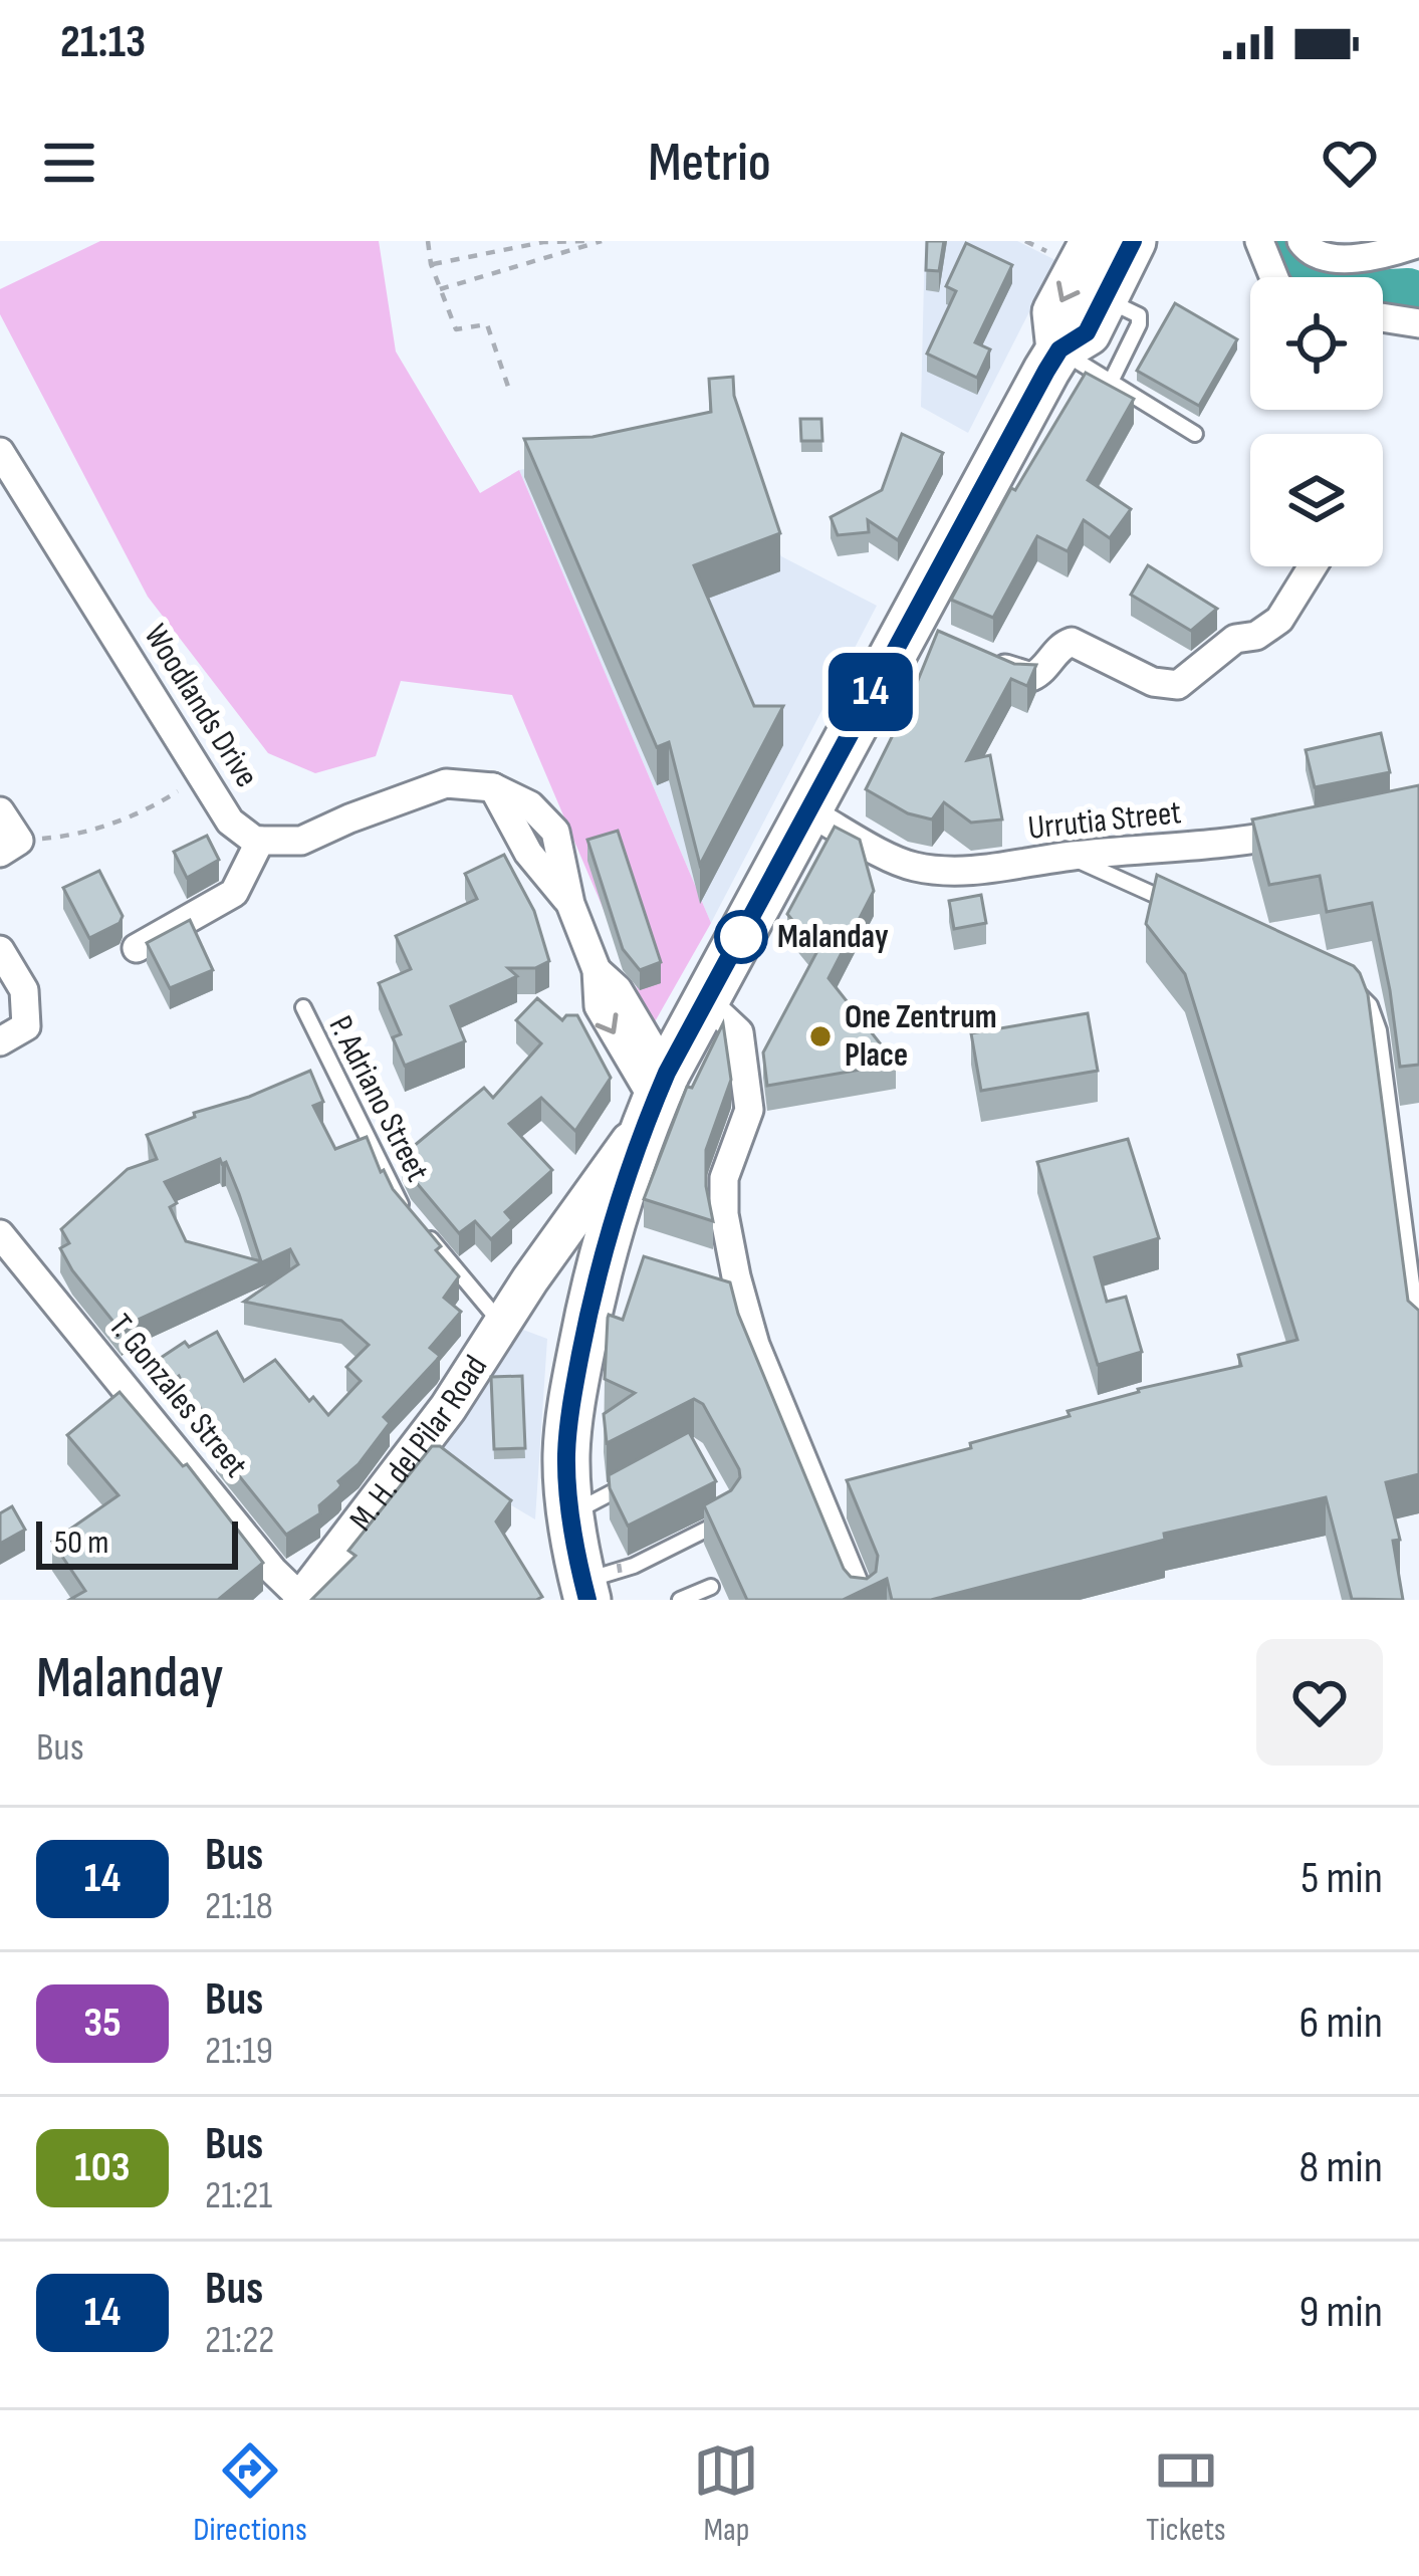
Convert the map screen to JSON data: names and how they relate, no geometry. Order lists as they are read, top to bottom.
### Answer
{
  "streets": {
    "main road": ["M. H. del Pilar Road"],
    "street": ["Woodlands Drive", "Urrutia Street", "T. Gonzales Street"],
    "lane": ["P. Adriano Street"]
  },
  "crossings": [
    ["P. Adriano Street", "M. H. del Pilar Road"],
    ["T. Gonzales Street", "M. H. del Pilar Road"]
  ],
  "places": ["Malanday", "One Zentrum Place"],
  "lines": ["bus line 14"],
  "scale_bar": "50 m",
  "page": {
    "status": "21:13",
    "header": "Metrio",
    "on_map": "14",
    "scale": "50 m",
    "heading": ["Malanday", "Bus"],
    "list": [
      {
        "mark": "14",
        "name": "Bus",
        "note": "21:18",
        "value": "5 min"
      },
      {
        "mark": "35",
        "name": "Bus",
        "note": "21:19",
        "value": "6 min"
      },
      {
        "mark": "103",
        "name": "Bus",
        "note": "21:21",
        "value": "8 min"
      },
      {
        "mark": "14",
        "name": "Bus",
        "note": "21:22",
        "value": "9 min"
      }
    ],
    "tabs": ["Directions", "Map", "Tickets"]
  }
}
